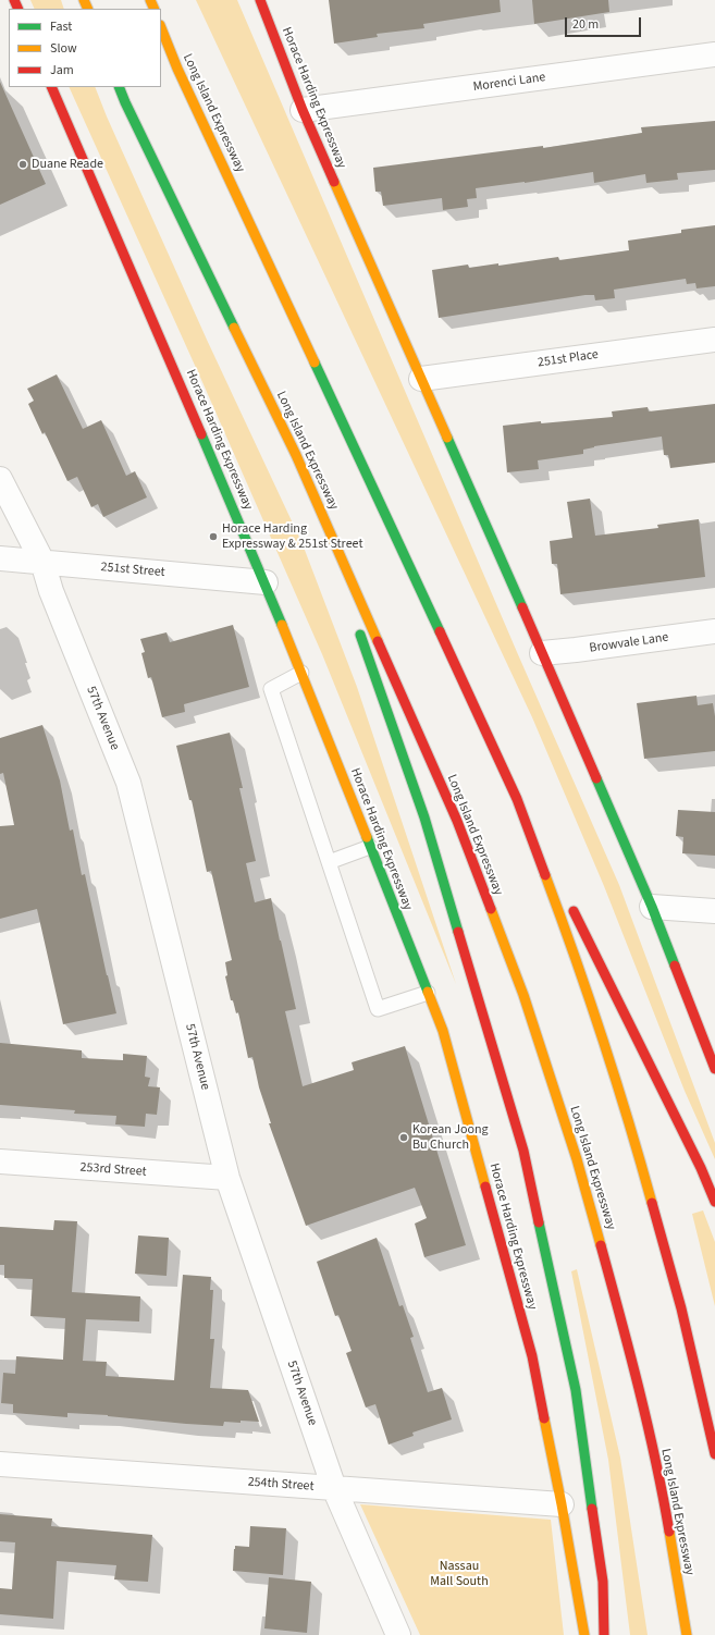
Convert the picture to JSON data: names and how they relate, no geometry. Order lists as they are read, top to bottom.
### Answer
{
  "streets": {
    "main road": ["Horace Harding Expressway", "Long Island Expressway"],
    "street": [
      "Morenci Lane",
      "251st Place",
      "251st Street",
      "Browvale Lane",
      "57th Avenue",
      "253rd Street",
      "254th Street"
    ]
  },
  "crossings": [
    ["Morenci Lane", "Horace Harding Expressway"],
    ["Horace Harding Expressway", "251st Place"],
    ["Horace Harding Expressway", "251st Street"],
    ["Horace Harding Expressway", "Browvale Lane"],
    ["Horace Harding Expressway", "254th Street"],
    ["251st Street", "57th Avenue"],
    ["57th Avenue", "253rd Street"],
    ["57th Avenue", "254th Street"]
  ],
  "parks": ["Nassau Mall South"],
  "places": ["Duane Reade", "Horace Harding Expressway & 251st Street", "Korean Joong Bu Church"],
  "legend": ["Fast", "Slow", "Jam"],
  "scale_bar": "20 m"
}
